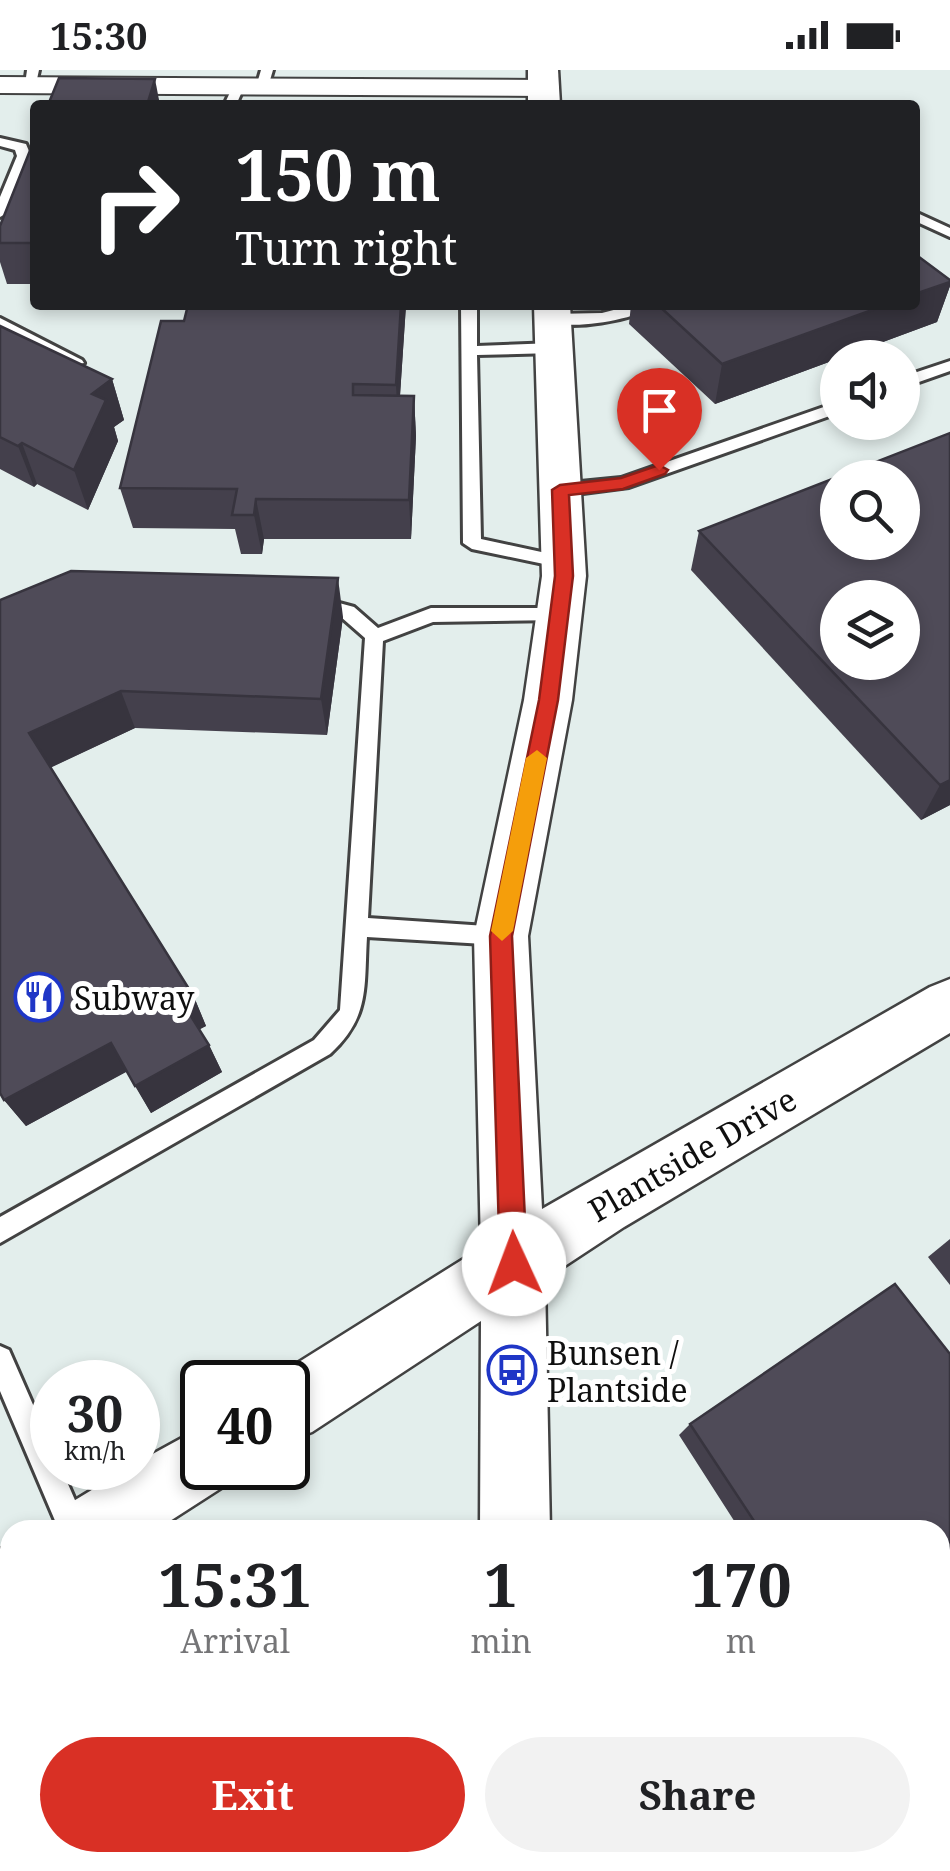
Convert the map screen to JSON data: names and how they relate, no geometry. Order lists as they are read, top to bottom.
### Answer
{
  "streets": {
    "street": ["Plantside Drive"]
  },
  "places": {
    "restaurant": ["Subway"],
    "bus stop": ["Bunsen / Plantside"]
  },
  "page": {
    "status": "15:30",
    "turn": ["150 m", "Turn right"],
    "speed": "30 km/h",
    "limit": "40",
    "eta": [
      "15:31",
      "Arrival",
      "1",
      "min",
      "170",
      "m"
    ],
    "buttons": ["Exit", "Share"]
  }
}
